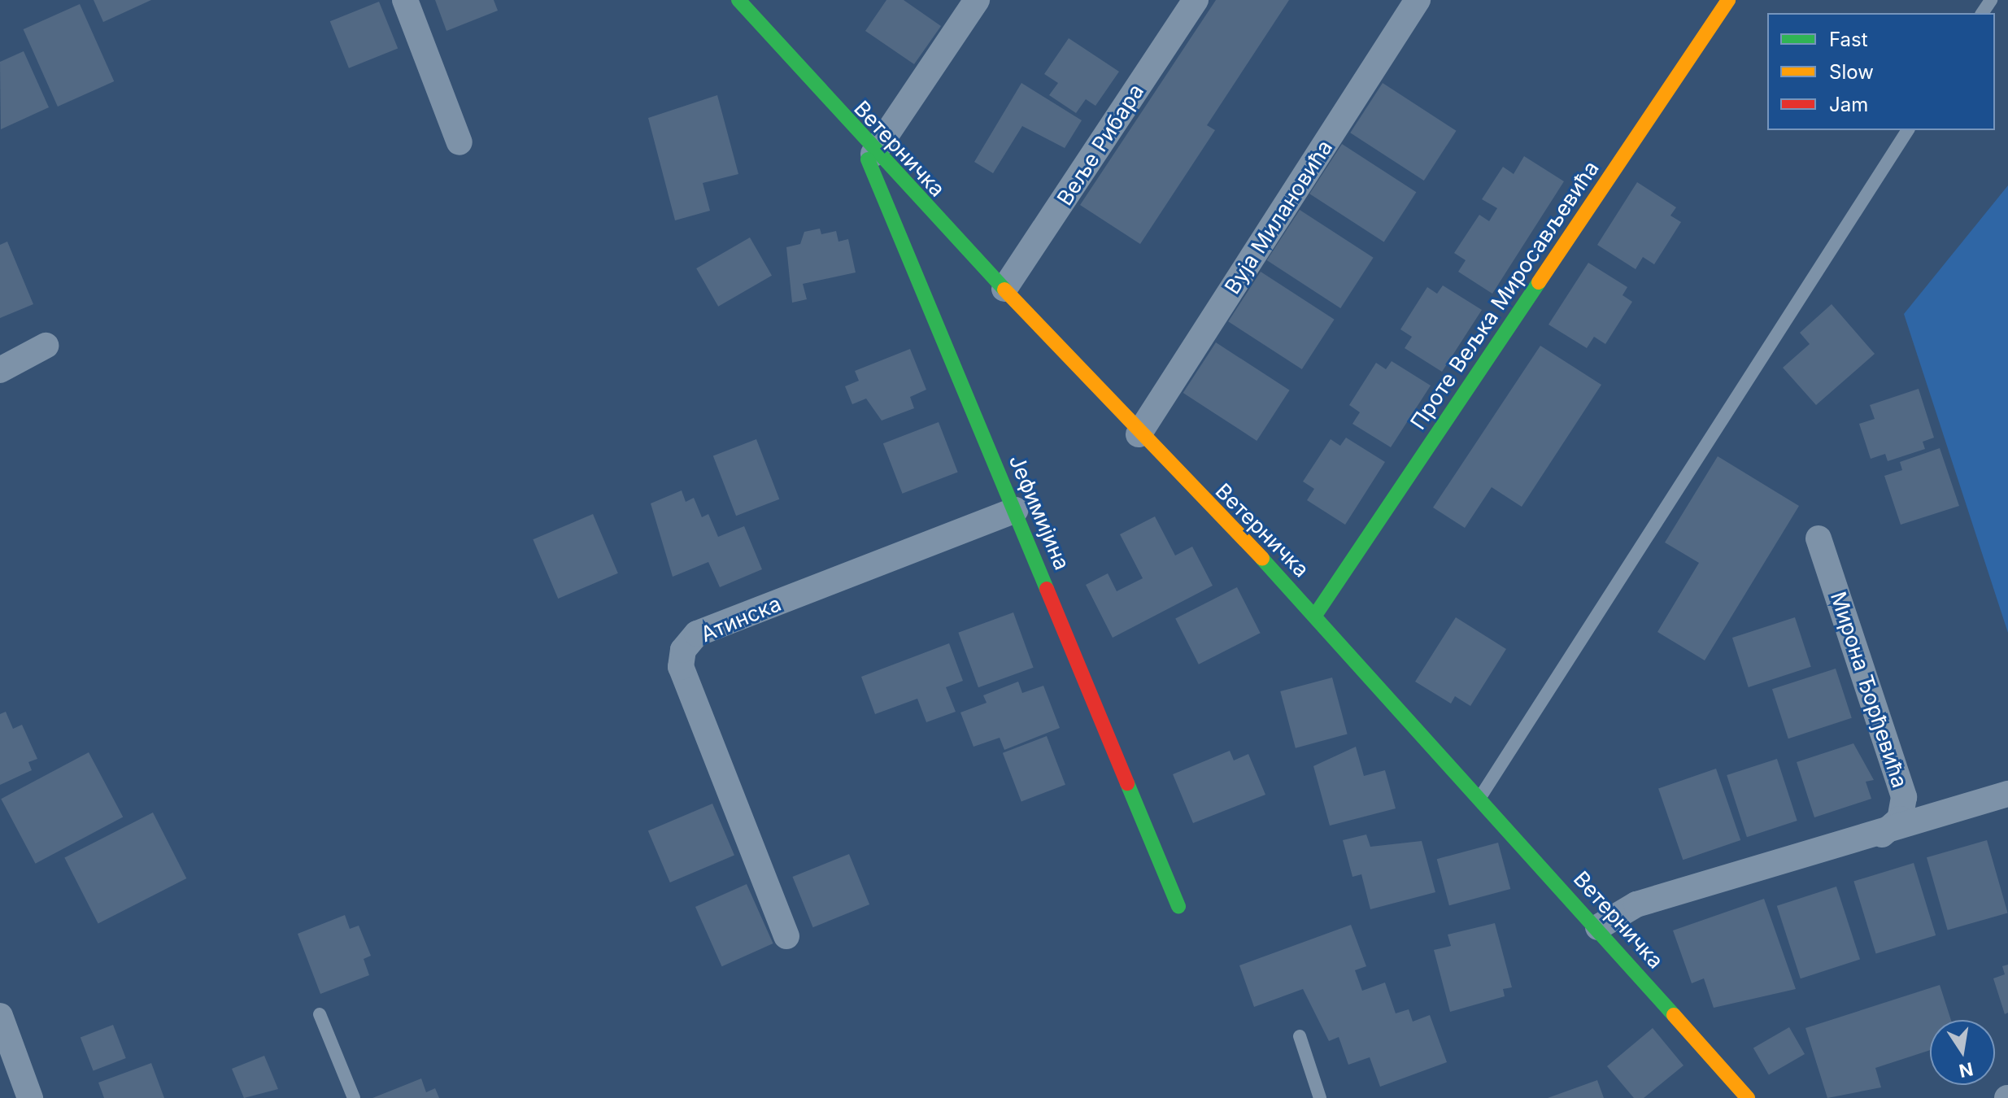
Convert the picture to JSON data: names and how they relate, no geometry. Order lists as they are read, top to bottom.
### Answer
{
  "streets": {
    "street": [
      "Веље Рибара",
      "Ветерничка",
      "Вуја Милановића",
      "Проте Вељка Миросављевића",
      "Јефимијина",
      "Атинска",
      "Мирона Ђорђевића"
    ]
  },
  "crossings": [
    ["Веље Рибара", "Ветерничка"],
    ["Ветерничка", "Вуја Милановића"],
    ["Ветерничка", "Проте Вељка Миросављевића"],
    ["Ветерничка", "Јефимијина"],
    ["Јефимијина", "Атинска"]
  ],
  "legend": ["Fast", "Slow", "Jam"],
  "north": "bottom"
}
